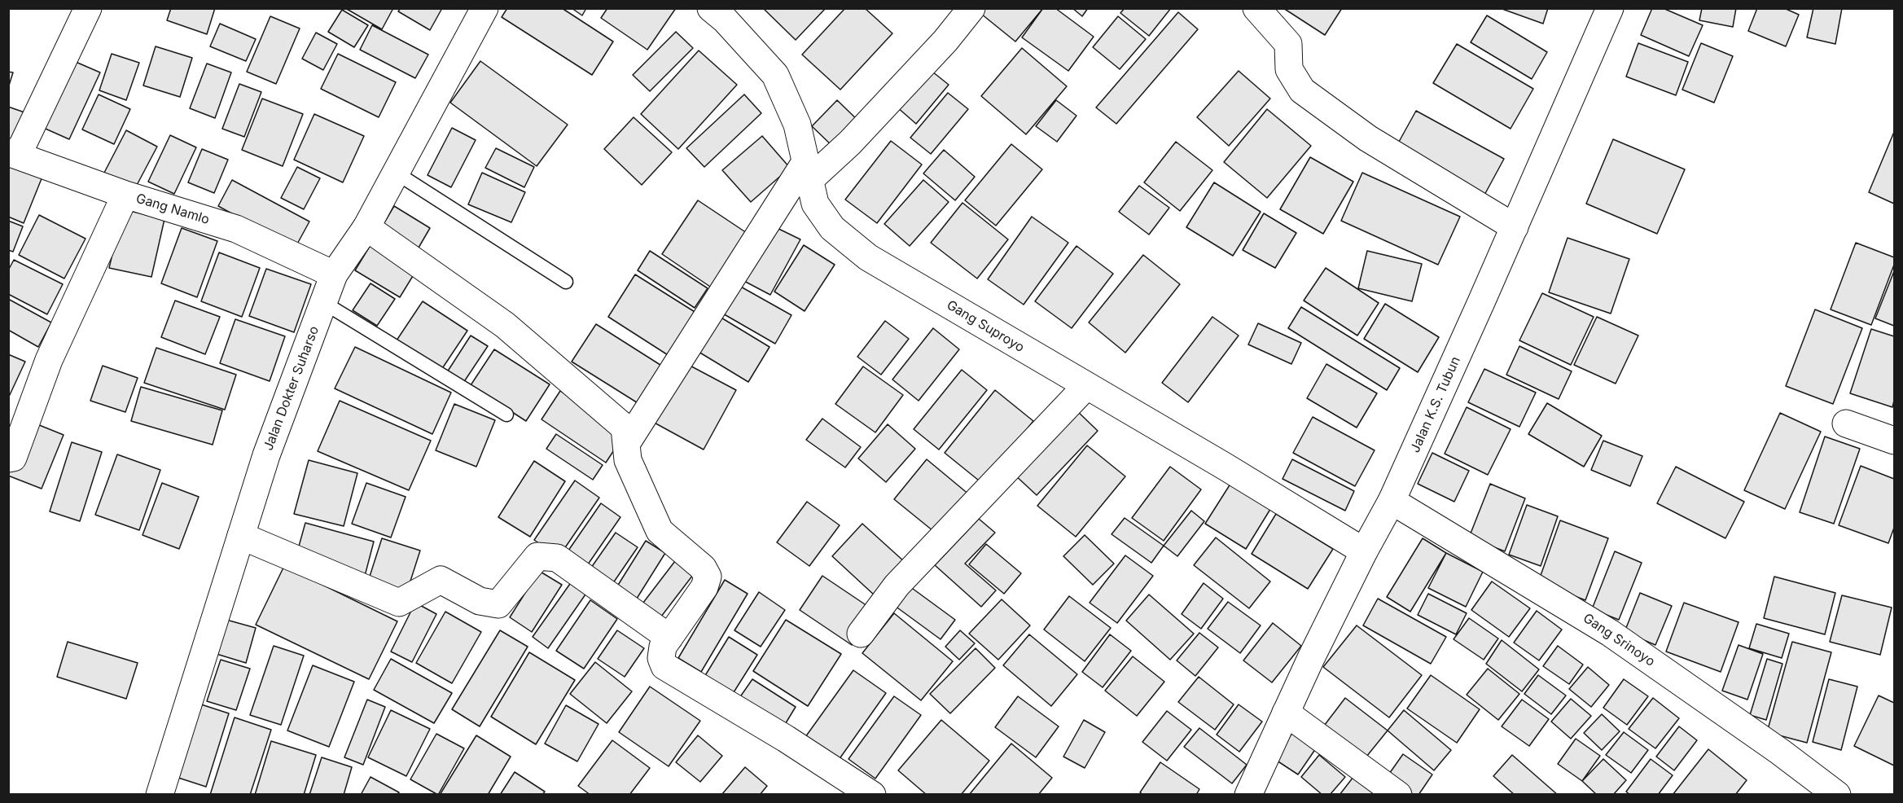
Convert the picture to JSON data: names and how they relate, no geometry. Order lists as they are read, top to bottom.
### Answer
{
  "streets": {
    "street": [
      "Gang Namlo",
      "Gang Suproyo",
      "Jalan Dokter Suharso",
      "Jalan K.S. Tubun",
      "Gang Srinoyo"
    ]
  },
  "crossings": [
    ["Gang Namlo", "Jalan Dokter Suharso"],
    ["Gang Suproyo", "Jalan K.S. Tubun"],
    ["Jalan K.S. Tubun", "Gang Srinoyo"]
  ]
}
